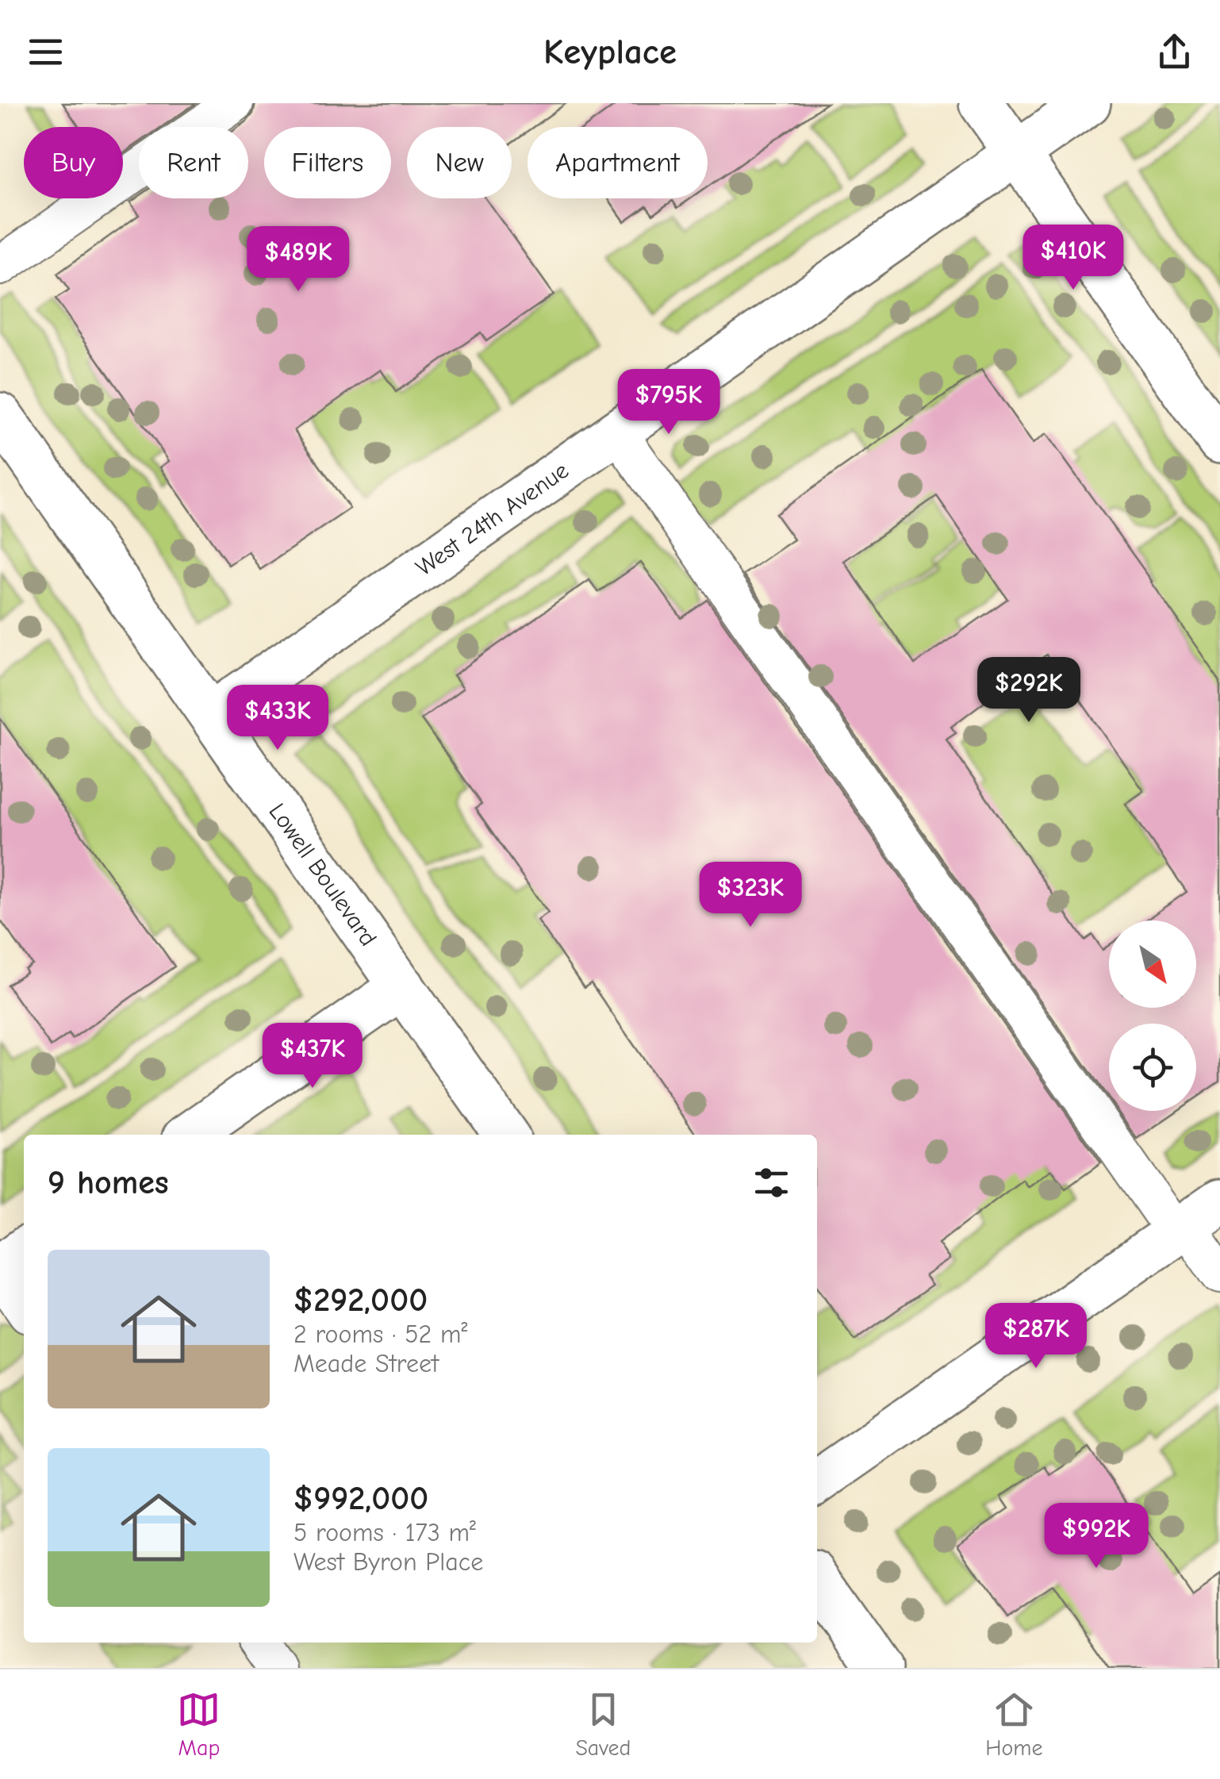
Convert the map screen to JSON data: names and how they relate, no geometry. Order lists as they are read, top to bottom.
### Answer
{
  "streets": {
    "street": ["West 24th Avenue", "Lowell Boulevard"]
  },
  "crossings": [
    ["West 24th Avenue", "Lowell Boulevard"]
  ],
  "north": "bottom right",
  "page": {
    "header": "Keyplace",
    "chip": [
      "Buy",
      "Rent",
      "Filters",
      "New",
      "Apartment"
    ],
    "price": [
      "$410K",
      "$489K",
      "$795K",
      "$292K",
      "$433K",
      "$323K",
      "$437K",
      "$287K",
      "$992K"
    ],
    "heading": "9 homes",
    "list": [
      {
        "name": "$292,000",
        "note": "2 rooms · 52 m² · Meade Street"
      },
      {
        "name": "$992,000",
        "note": "5 rooms · 173 m² · West Byron Place"
      }
    ],
    "tabs": ["Map", "Saved", "Home"]
  }
}
